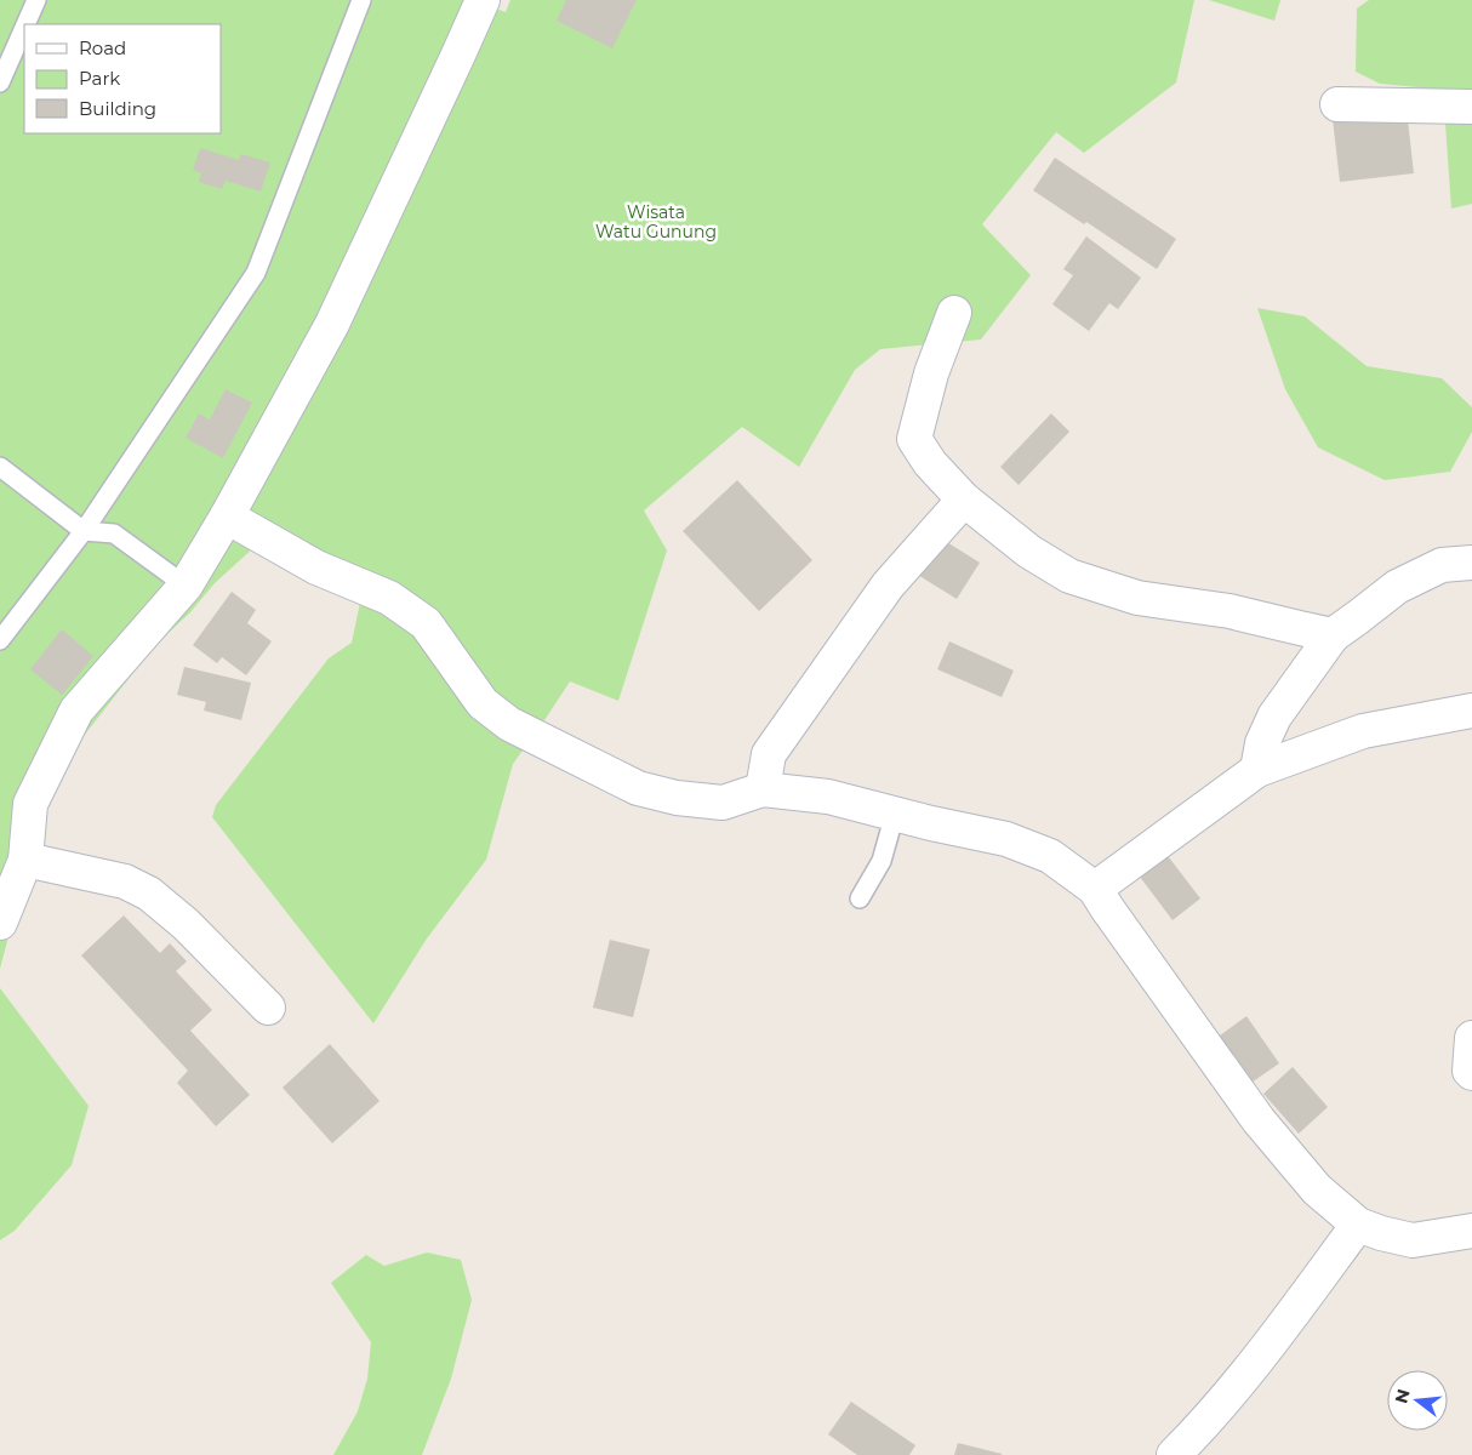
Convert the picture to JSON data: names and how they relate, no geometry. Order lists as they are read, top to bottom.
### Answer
{
  "parks": ["Wisata Watu Gunung"],
  "legend": ["Road", "Park", "Building"],
  "north": "left"
}
